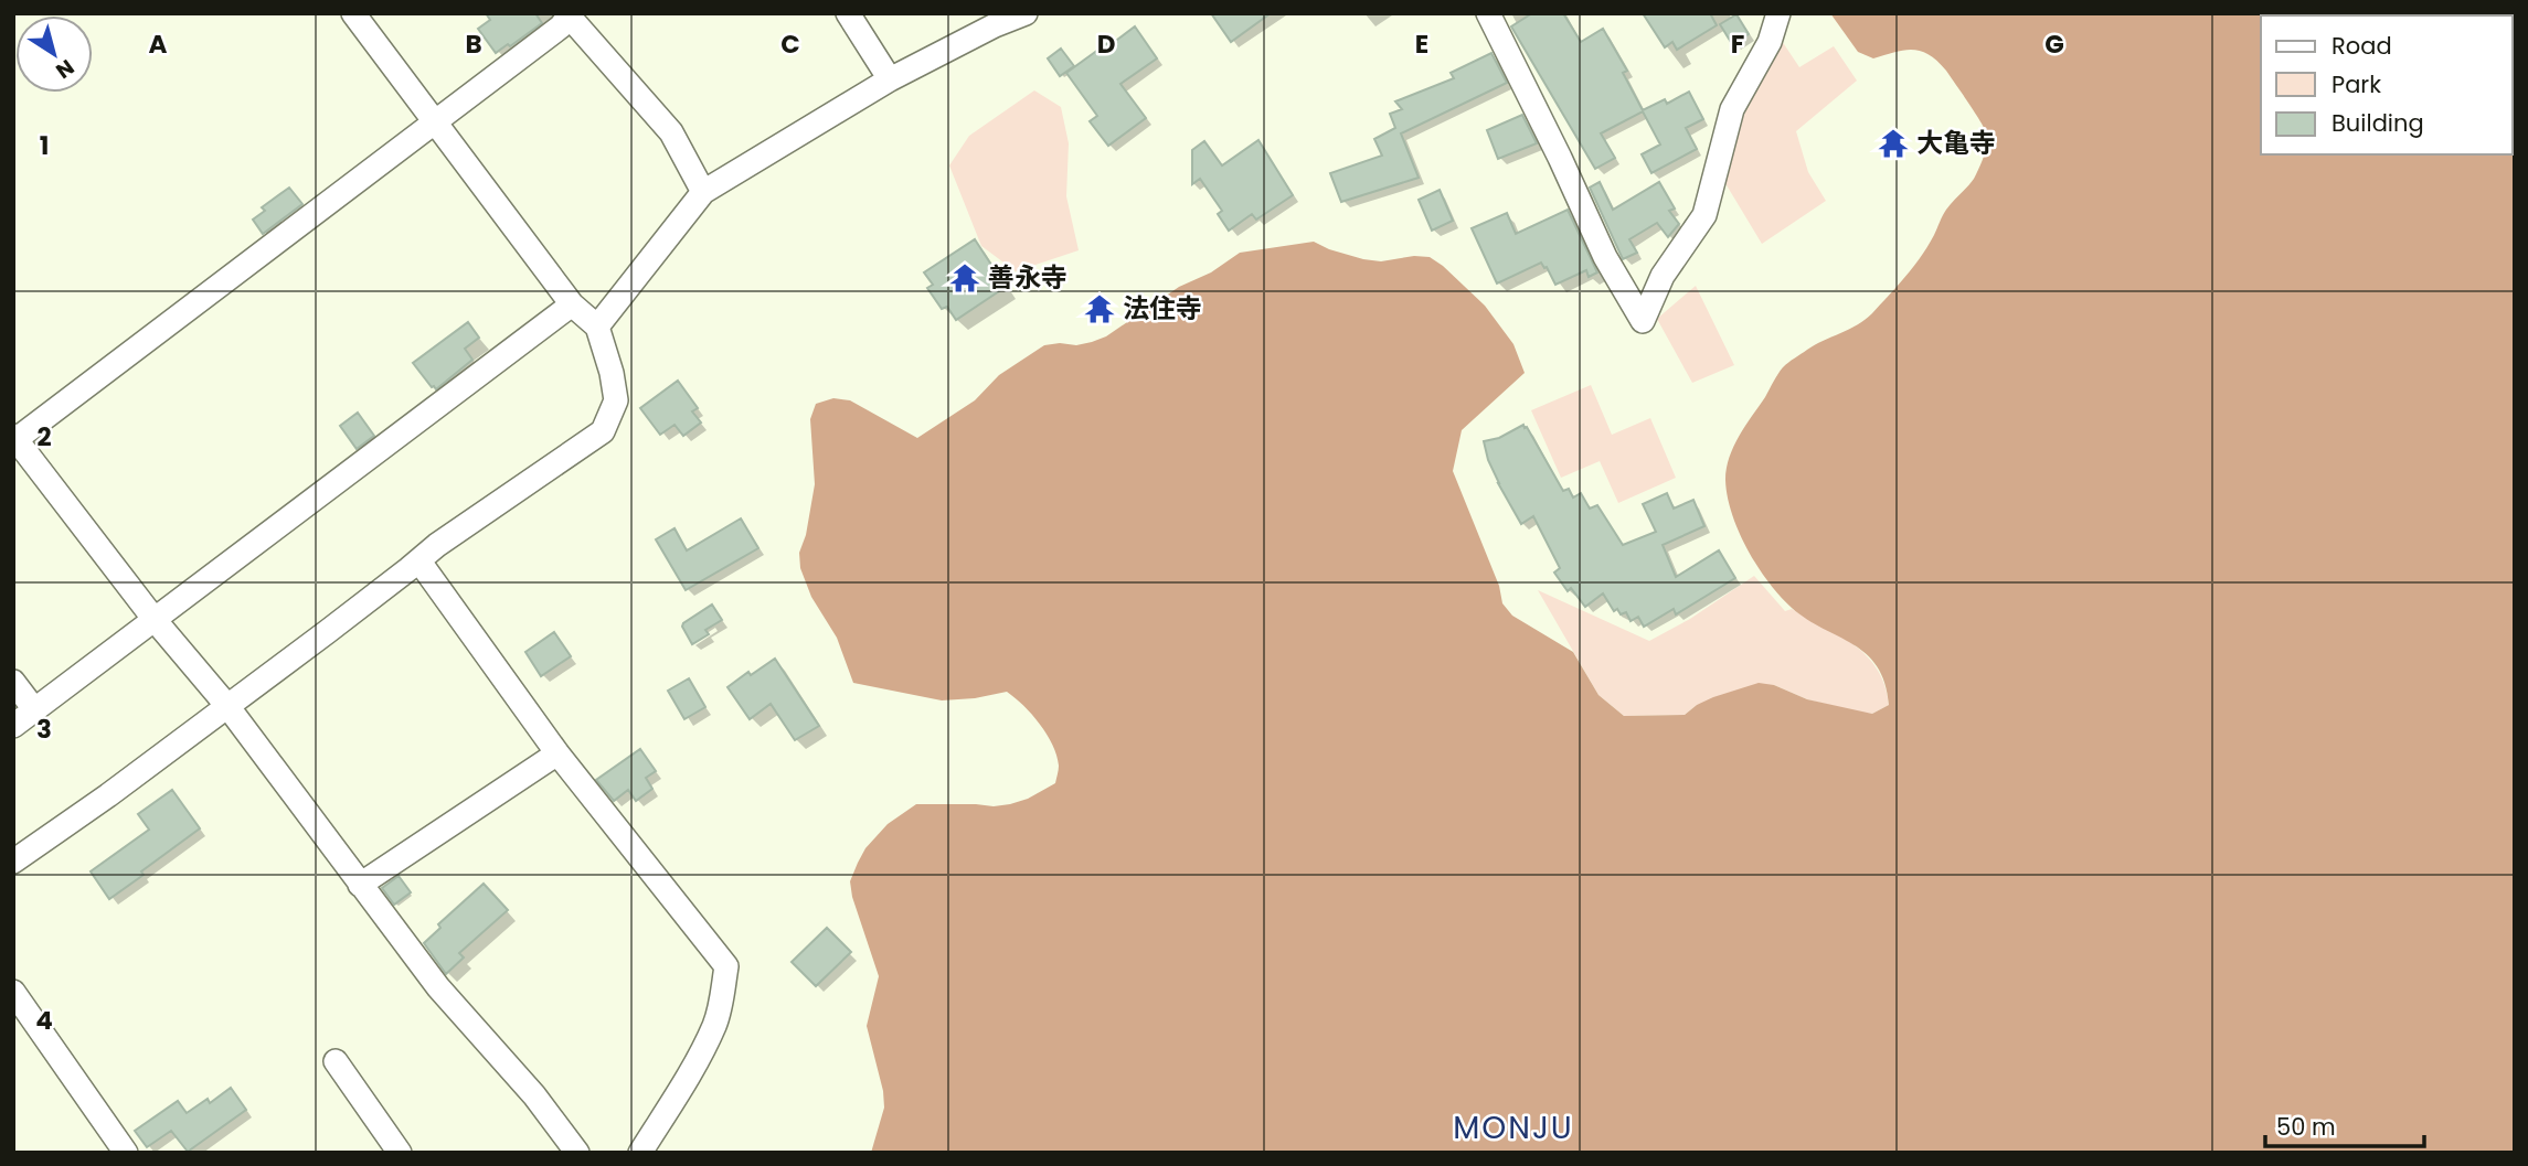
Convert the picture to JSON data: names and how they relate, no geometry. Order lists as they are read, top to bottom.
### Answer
{
  "districts": ["MONJU"],
  "places": {
    "temple": ["大亀寺", "善永寺", "法住寺"]
  },
  "legend": ["Road", "Park", "Building"],
  "scale_bar": "50 m",
  "north": "bottom right",
  "grid": {
    "columns": [
      "A",
      "B",
      "C",
      "D",
      "E",
      "F",
      "G"
    ],
    "rows": [
      "1",
      "2",
      "3",
      "4"
    ]
  }
}
